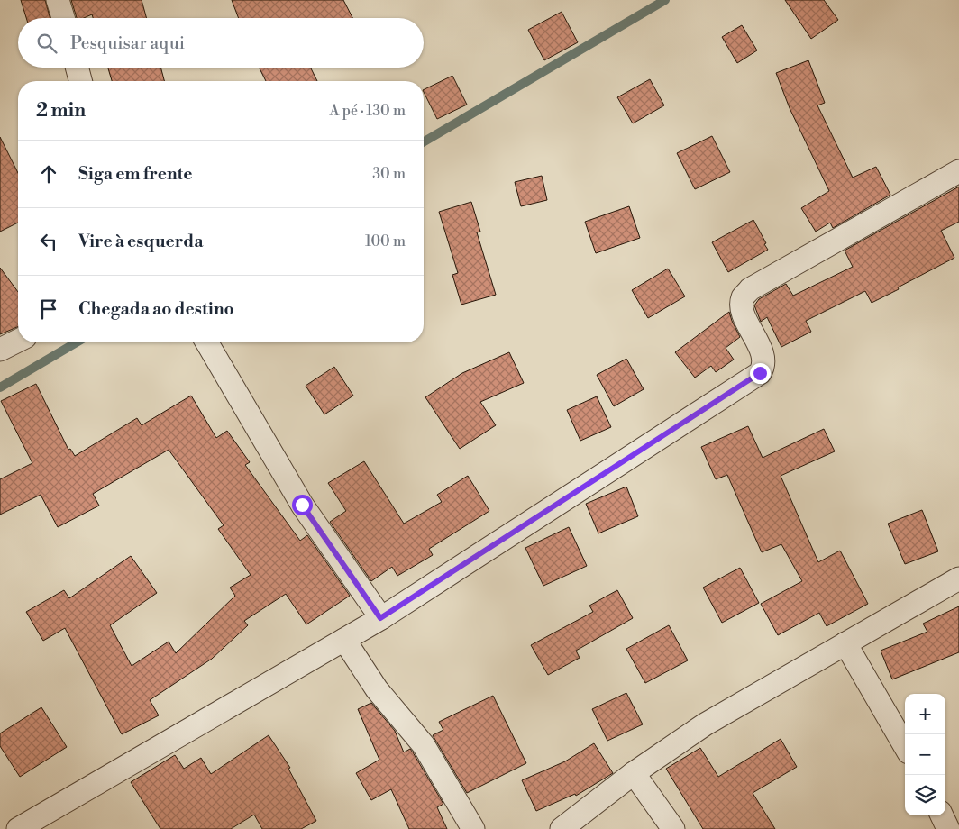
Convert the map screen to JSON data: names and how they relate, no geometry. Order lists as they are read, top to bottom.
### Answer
{
  "page": {
    "search": "Pesquisar aqui",
    "heading": ["2 min", "A pé · 130 m"],
    "list": [
      ["Siga em frente", "30 m"],
      ["Vire à esquerda", "100 m"],
      "Chegada ao destino"
    ],
    "map_buttons": ["+", "−"]
  }
}
